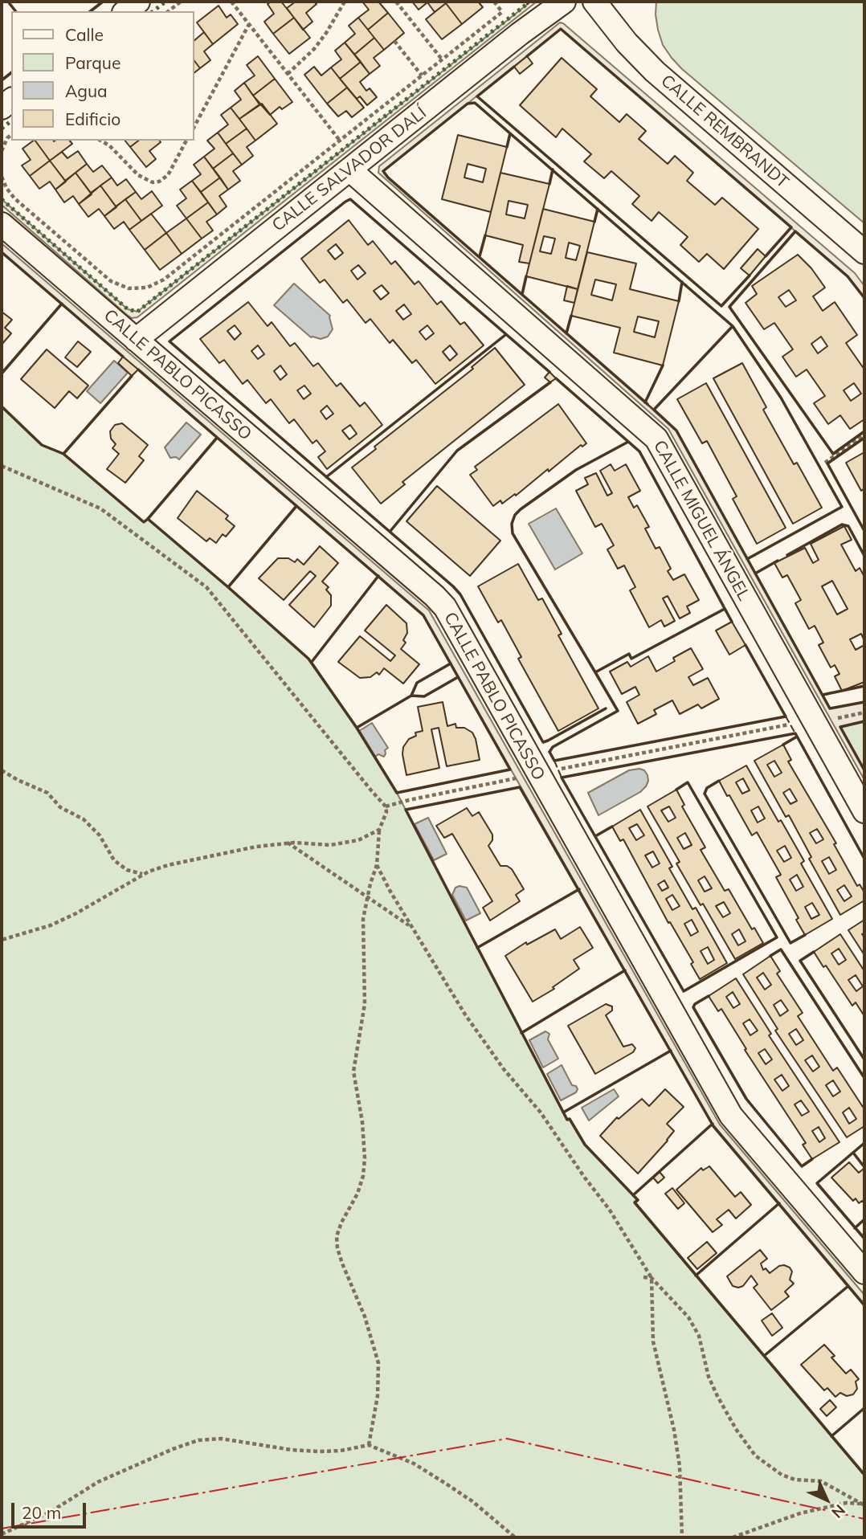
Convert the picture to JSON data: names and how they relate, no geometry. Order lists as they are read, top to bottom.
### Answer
{
  "streets": {
    "street": [
      "CALLE REMBRANDT",
      "CALLE SALVADOR DALÍ",
      "CALLE PABLO PICASSO",
      "CALLE MIGUEL ÁNGEL"
    ]
  },
  "crossings": [
    ["CALLE SALVADOR DALÍ", "CALLE PABLO PICASSO"],
    ["CALLE SALVADOR DALÍ", "CALLE MIGUEL ÁNGEL"]
  ],
  "legend": [
    "Calle",
    "Parque",
    "Agua",
    "Edificio"
  ],
  "scale_bar": "20 m",
  "north": "bottom right"
}
